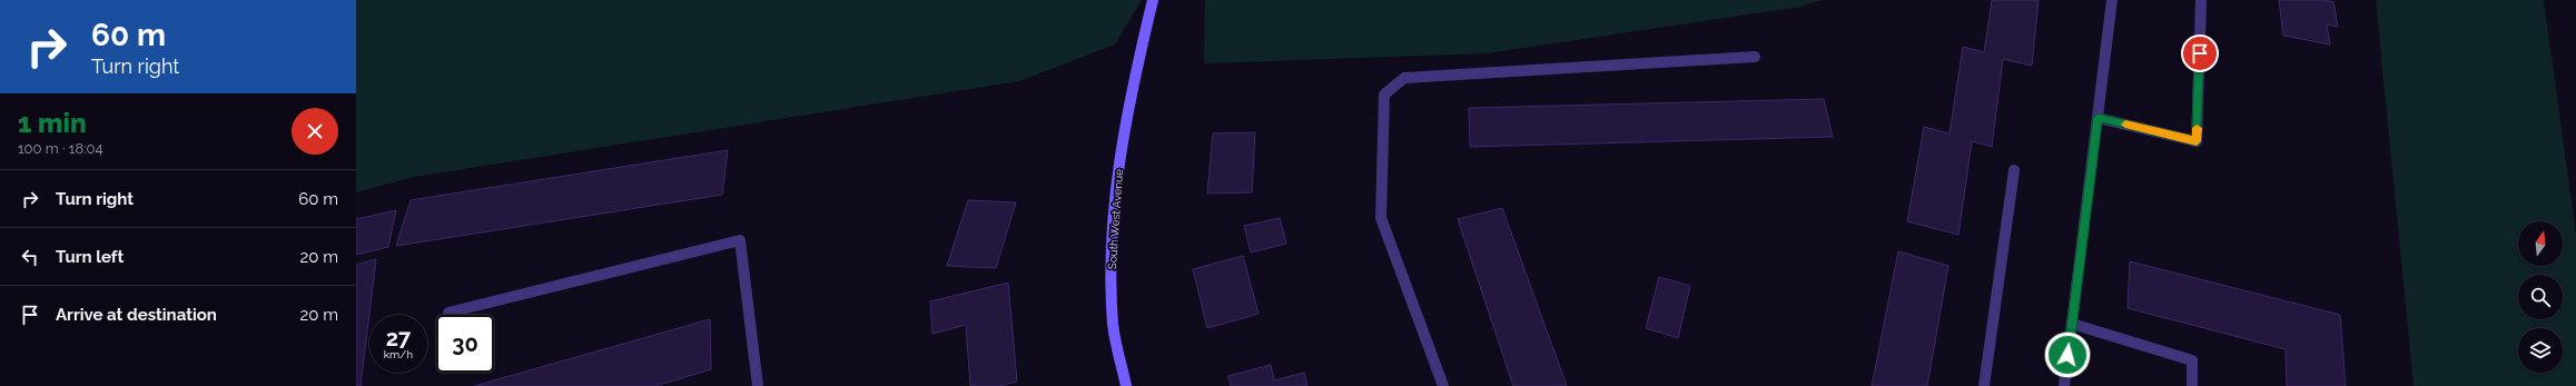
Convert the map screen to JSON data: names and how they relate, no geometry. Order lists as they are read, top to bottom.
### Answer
{
  "streets": {
    "street": ["South West Avenue"]
  },
  "north": "top",
  "page": {
    "turn": ["60 m", "Turn right"],
    "heading": ["1 min", "100 m · 18:04"],
    "list": [
      {
        "name": "Turn right",
        "value": "60 m"
      },
      {
        "name": "Turn left",
        "value": "20 m"
      },
      {
        "name": "Arrive at destination",
        "value": "20 m"
      }
    ],
    "speed": "27 km/h",
    "limit": "30"
  }
}
